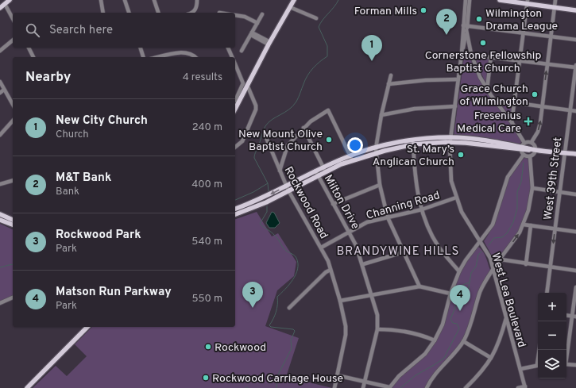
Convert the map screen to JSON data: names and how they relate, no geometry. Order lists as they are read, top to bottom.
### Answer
{
  "streets": {
    "street": [
      "West 39th Street",
      "Milton Drive",
      "Rockwood Road",
      "Channing Road",
      "West Lea Boulevard"
    ]
  },
  "crossings": [
    ["Milton Drive", "Channing Road"],
    ["Rockwood Road", "Channing Road"],
    ["Channing Road", "West Lea Boulevard"]
  ],
  "districts": ["BRANDYWINE HILLS"],
  "places": {
    "other": [
      "Forman Mills",
      "Wilmington Drama League",
      "Cornerstone Fellowship Baptist Church",
      "Grace Church of Wilmington",
      "New Mount Olive Baptist Church",
      "St. Mary’s Anglican Church",
      "Rockwood",
      "Rockwood Carriage House"
    ],
    "health": ["Fresenius Medical Care"]
  },
  "page": {
    "pins": [
      "2",
      "1",
      "3",
      "4"
    ],
    "search": "Search here",
    "heading": ["Nearby", "4 results"],
    "list": [
      {
        "mark": "1",
        "name": "New City Church",
        "note": "Church",
        "value": "240 m"
      },
      {
        "mark": "2",
        "name": "M&T Bank",
        "note": "Bank",
        "value": "400 m"
      },
      {
        "mark": "3",
        "name": "Rockwood Park",
        "note": "Park",
        "value": "540 m"
      },
      {
        "mark": "4",
        "name": "Matson Run Parkway",
        "note": "Park",
        "value": "550 m"
      }
    ],
    "map_buttons": ["+", "−"]
  }
}
